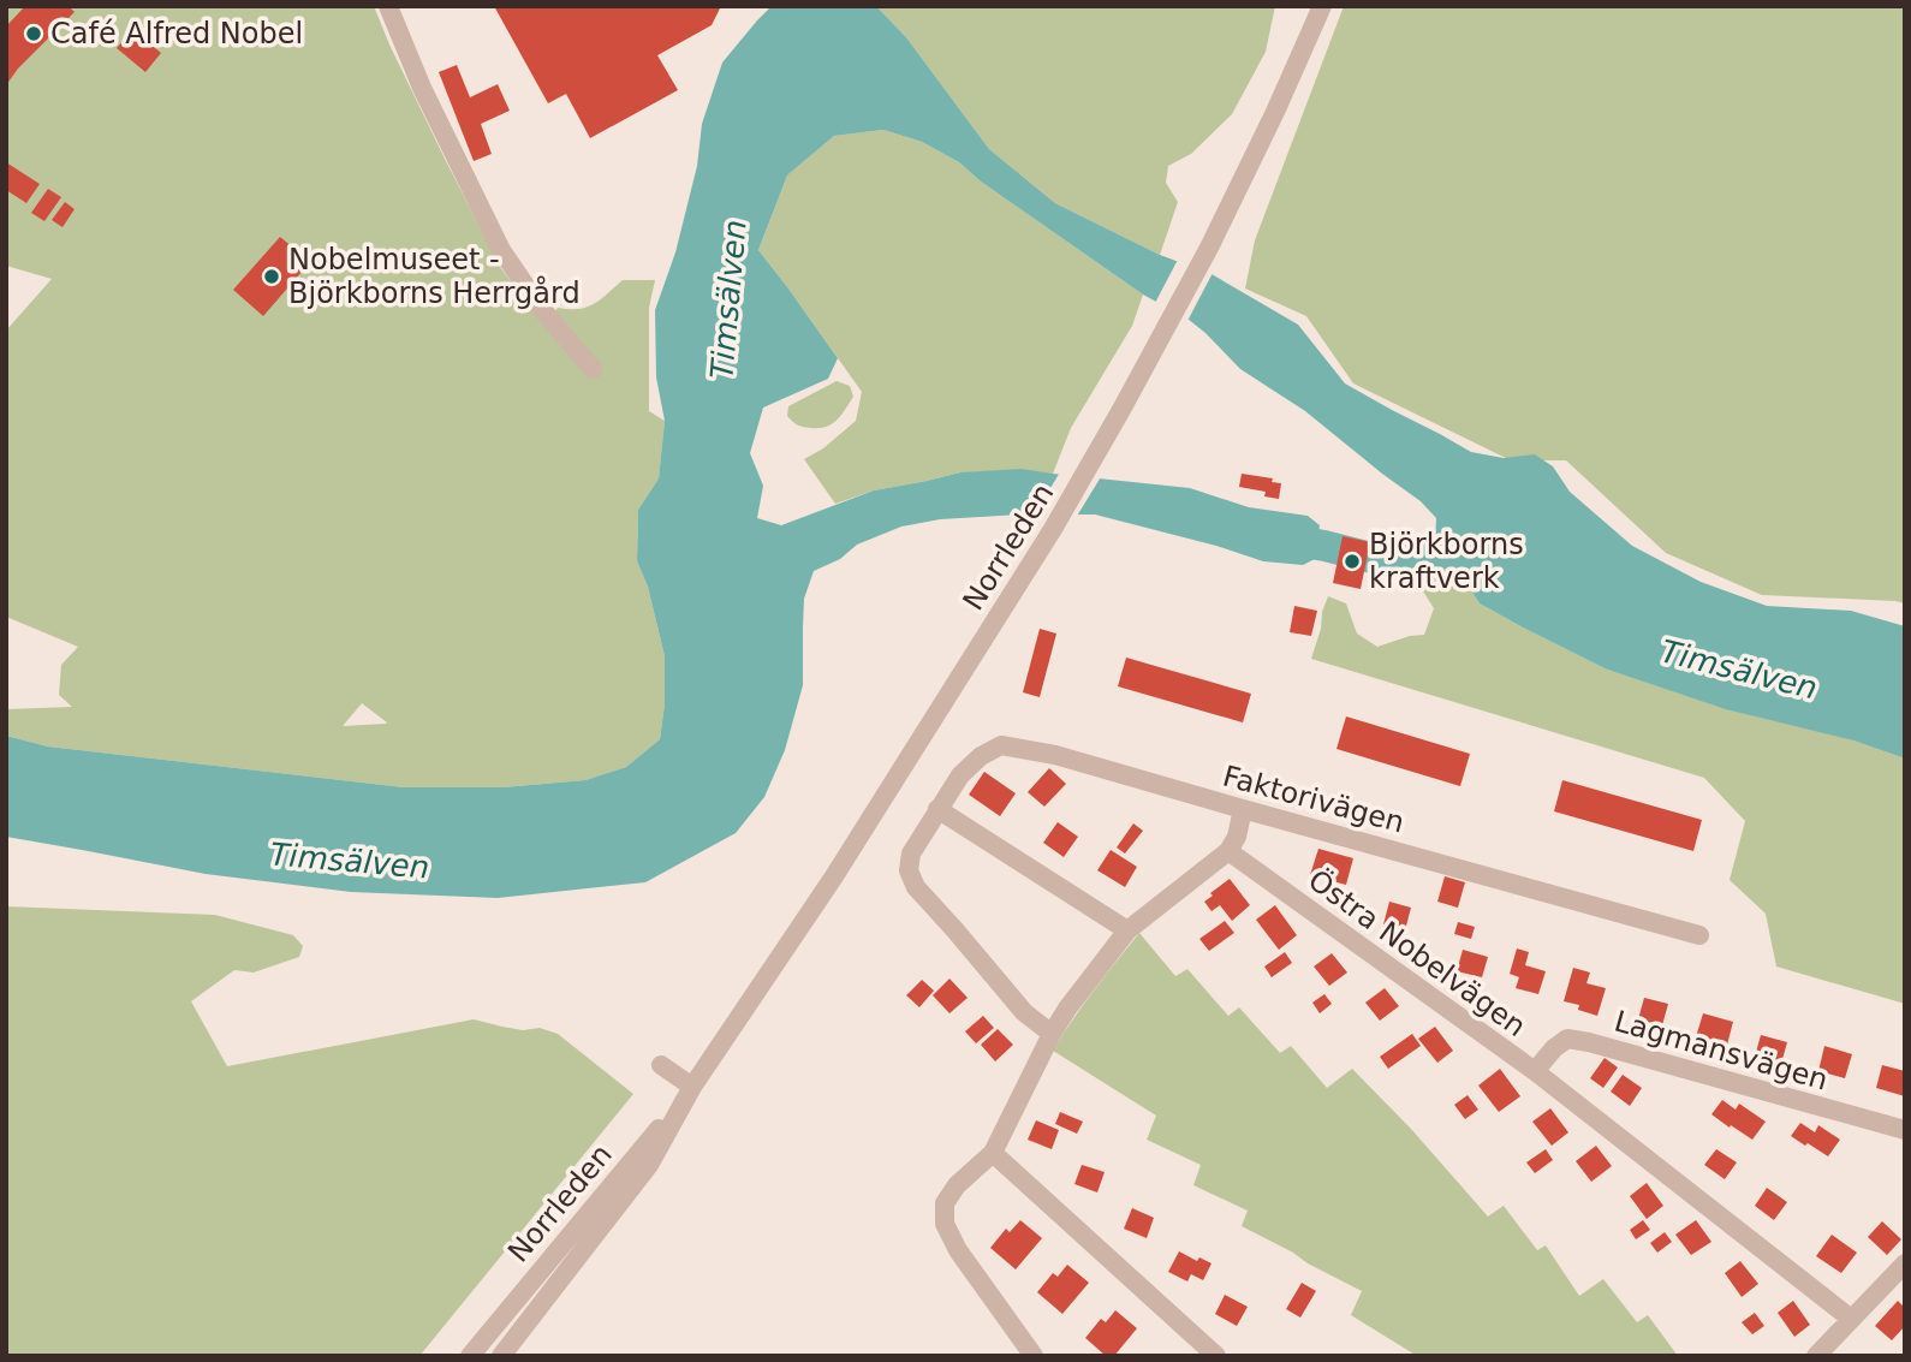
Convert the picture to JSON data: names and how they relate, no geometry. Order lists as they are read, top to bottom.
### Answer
{
  "streets": {
    "street": [
      "Norrleden",
      "Faktorivägen",
      "Östra Nobelvägen",
      "Lagmansvägen"
    ]
  },
  "crossings": [
    ["Östra Nobelvägen", "Lagmansvägen"]
  ],
  "water": ["Timsälven"],
  "places": ["Café Alfred Nobel", "Nobelmuseet - Björkborns Herrgård", "Björkborns kraftverk"]
}
